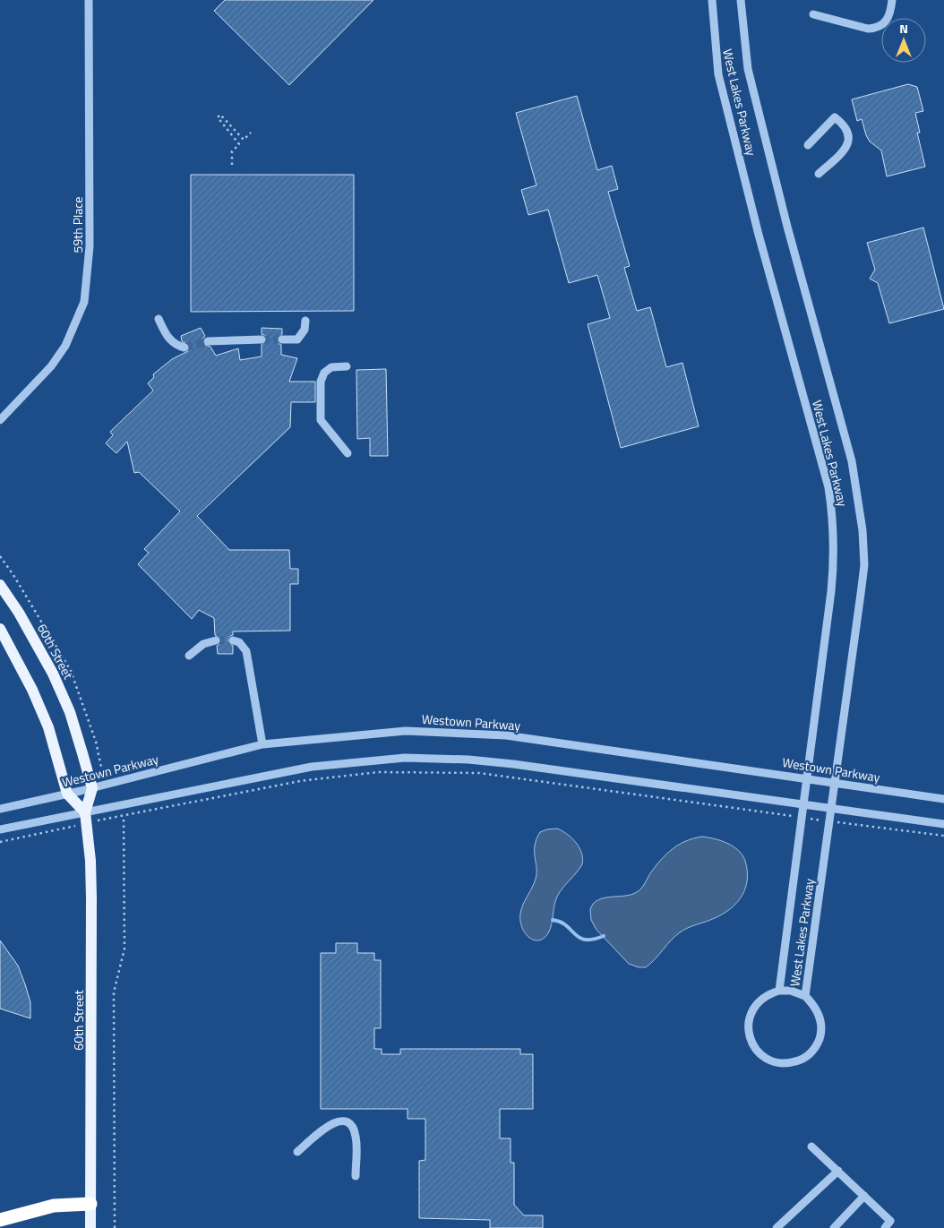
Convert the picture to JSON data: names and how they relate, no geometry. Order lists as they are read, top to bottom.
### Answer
{
  "streets": {
    "main road": ["60th Street"],
    "street": ["West Lakes Parkway", "59th Place", "Westown Parkway"]
  },
  "crossings": [
    ["West Lakes Parkway", "Westown Parkway"],
    ["60th Street", "Westown Parkway"]
  ],
  "north": "top"
}
